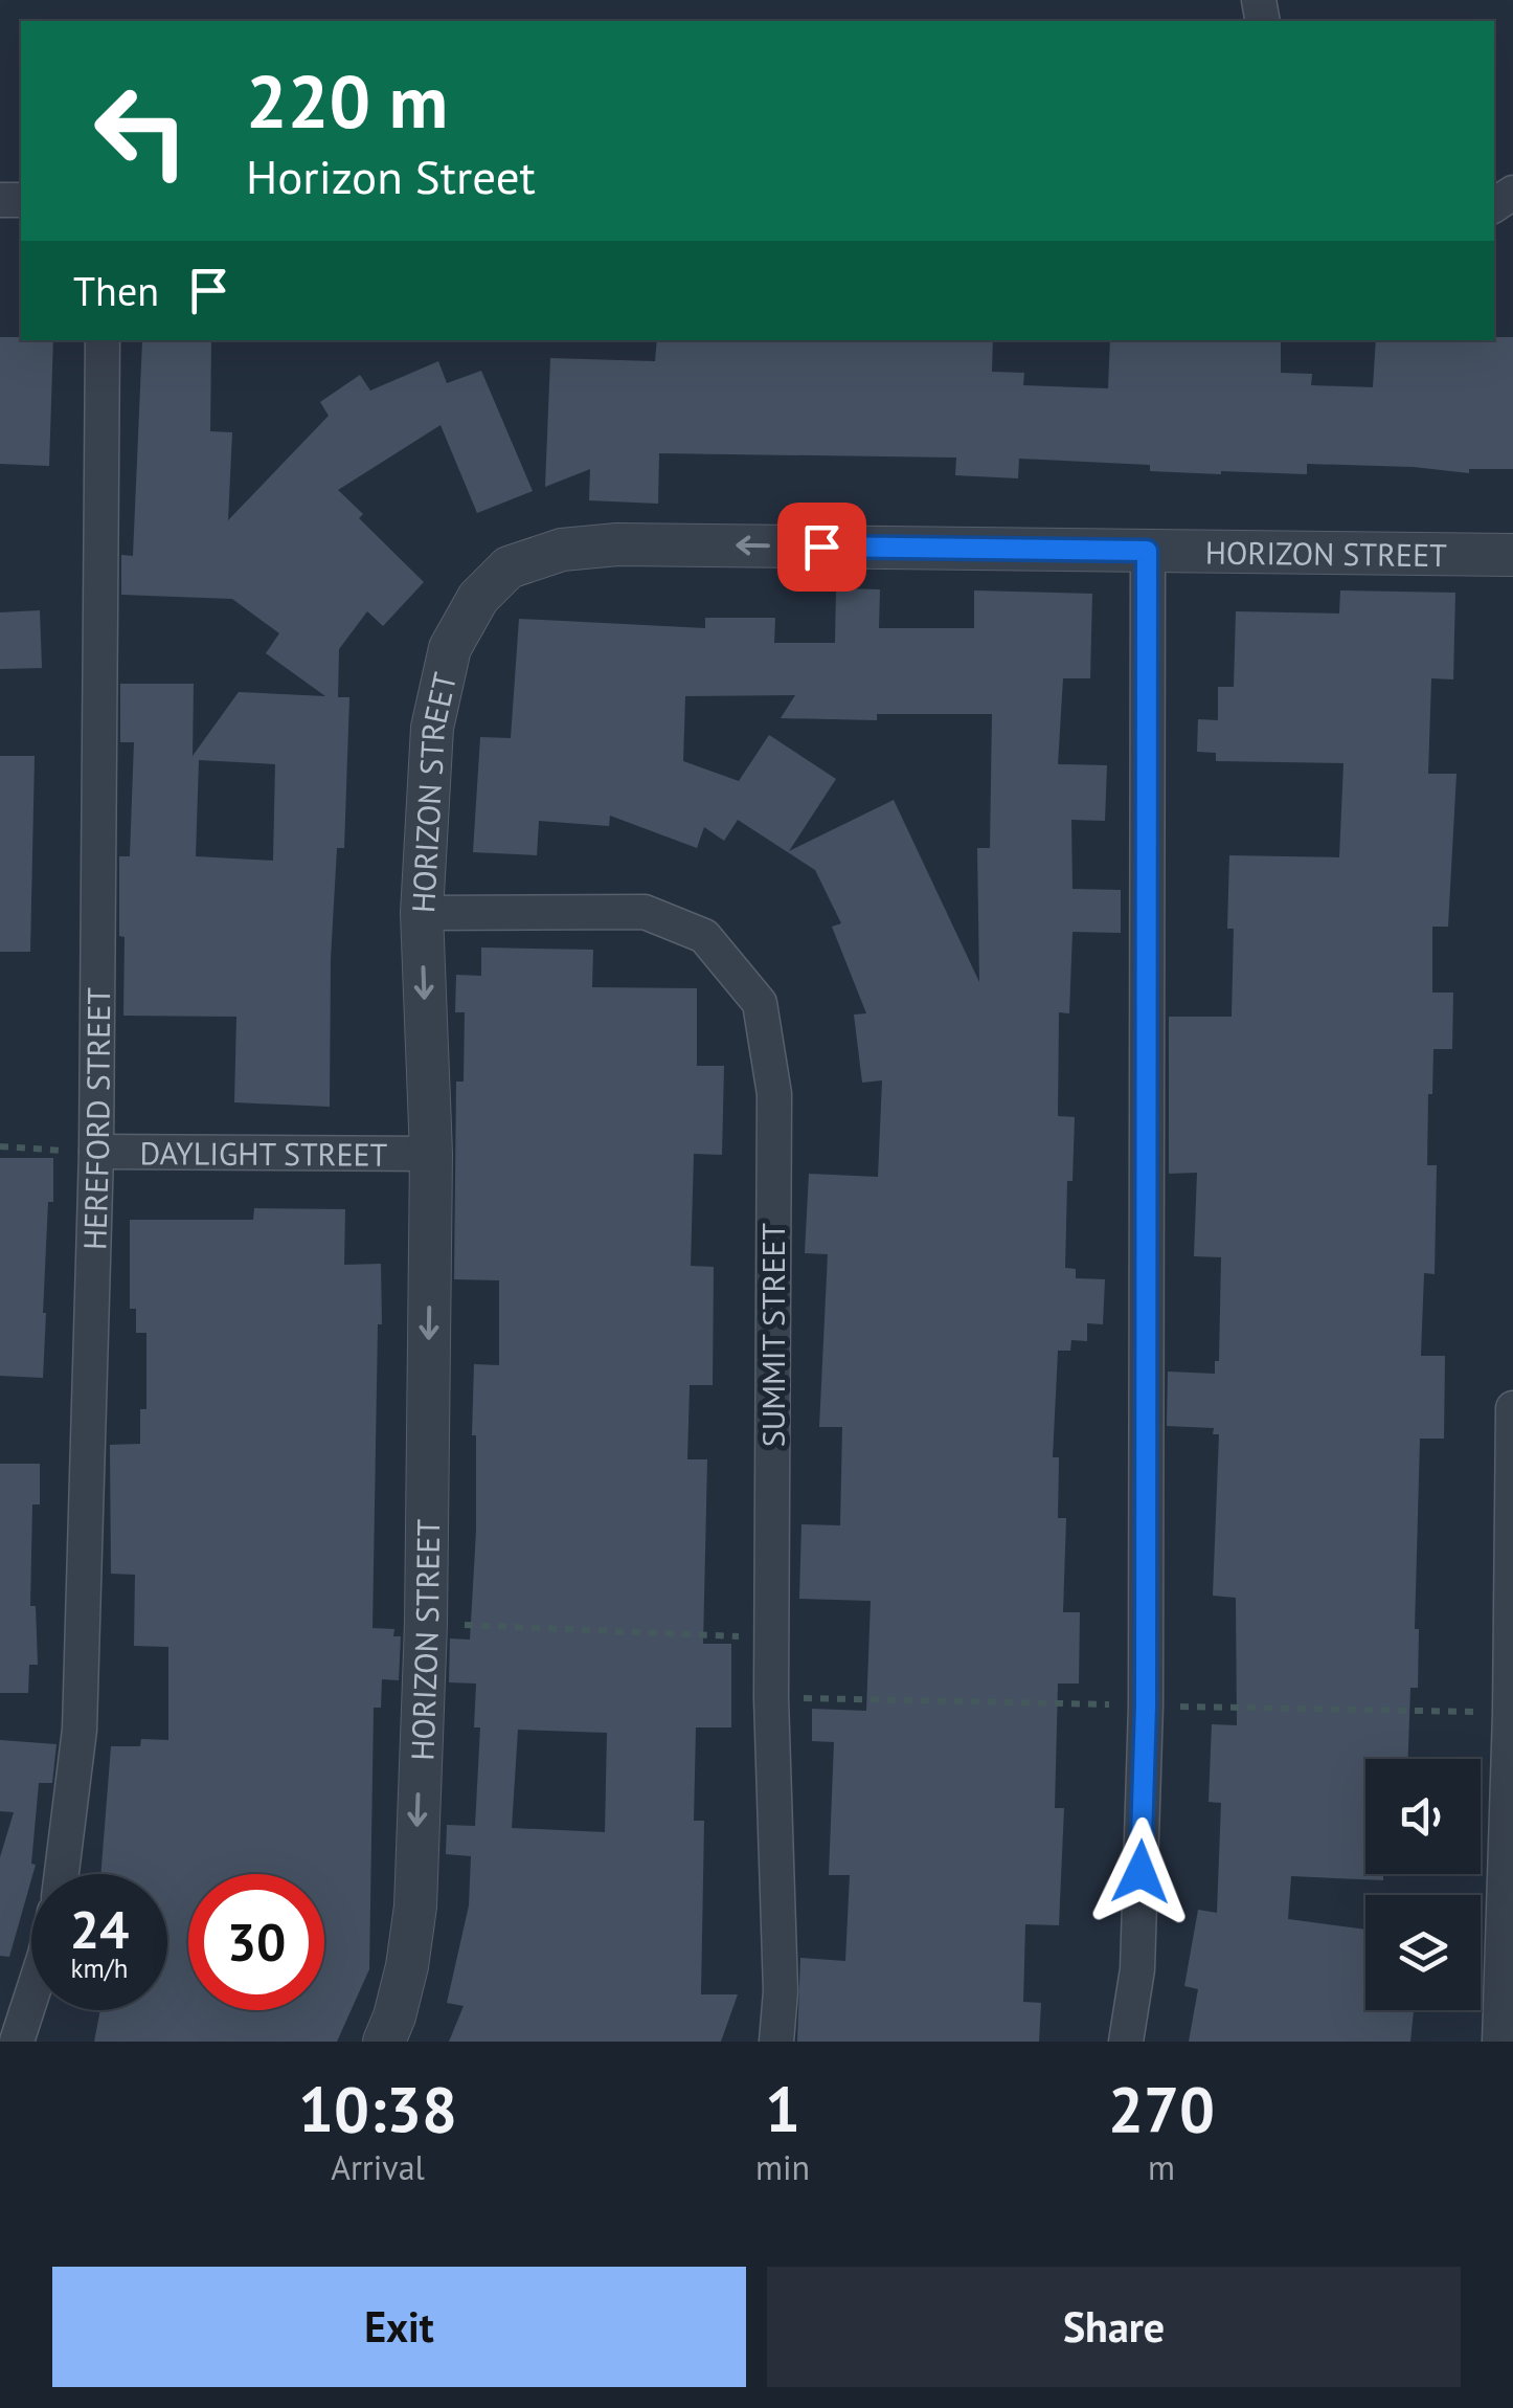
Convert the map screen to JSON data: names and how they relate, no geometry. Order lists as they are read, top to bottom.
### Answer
{
  "streets": {
    "street": [
      "HORIZON STREET",
      "HEREFORD STREET",
      "DAYLIGHT STREET",
      "SUMMIT STREET"
    ]
  },
  "crossings": [
    ["HORIZON STREET", "DAYLIGHT STREET"],
    ["HORIZON STREET", "SUMMIT STREET"],
    ["HEREFORD STREET", "DAYLIGHT STREET"]
  ],
  "page": {
    "turn": ["220 m", "Horizon Street"],
    "then": "Then",
    "speed": "24 km/h",
    "limit": "30",
    "eta": [
      "10:38",
      "Arrival",
      "1",
      "min",
      "270",
      "m"
    ],
    "buttons": ["Exit", "Share"]
  }
}
